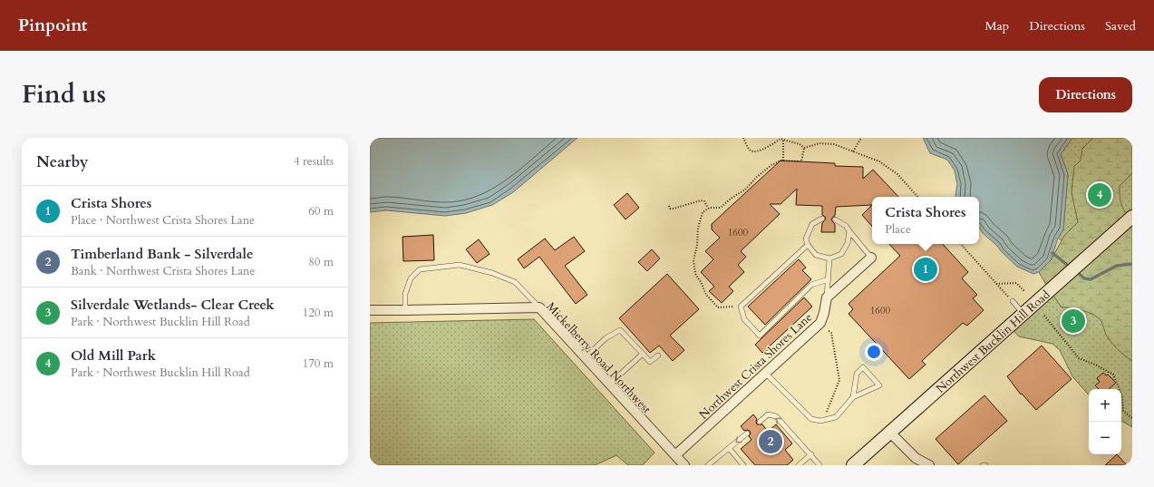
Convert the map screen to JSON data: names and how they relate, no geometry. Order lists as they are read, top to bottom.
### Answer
{
  "streets": {
    "main road": ["Northwest Bucklin Hill Road"],
    "street": ["Mickelberry Road Northwest", "Northwest Crista Shores Lane"]
  },
  "crossings": [
    ["Mickelberry Road Northwest", "Northwest Crista Shores Lane"]
  ],
  "house_numbers": ["1600", "1600"],
  "page": {
    "header": "Pinpoint",
    "nav": ["Map", "Directions", "Saved"],
    "title": "Find us",
    "buttons": "Directions",
    "heading": ["Nearby", "4 results"],
    "pins": [
      "4",
      "1",
      "3",
      "2"
    ],
    "list": [
      {
        "mark": "1",
        "name": "Crista Shores",
        "note": "Place · Northwest Crista Shores Lane",
        "value": "60 m"
      },
      {
        "mark": "2",
        "name": "Timberland Bank - Silverdale",
        "note": "Bank · Northwest Crista Shores Lane",
        "value": "80 m"
      },
      {
        "mark": "3",
        "name": "Silverdale Wetlands- Clear Creek",
        "note": "Park · Northwest Bucklin Hill Road",
        "value": "120 m"
      },
      {
        "mark": "4",
        "name": "Old Mill Park",
        "note": "Park · Northwest Bucklin Hill Road",
        "value": "170 m"
      }
    ],
    "popup": ["Crista Shores", "Place"],
    "map_buttons": ["+", "−"]
  }
}
